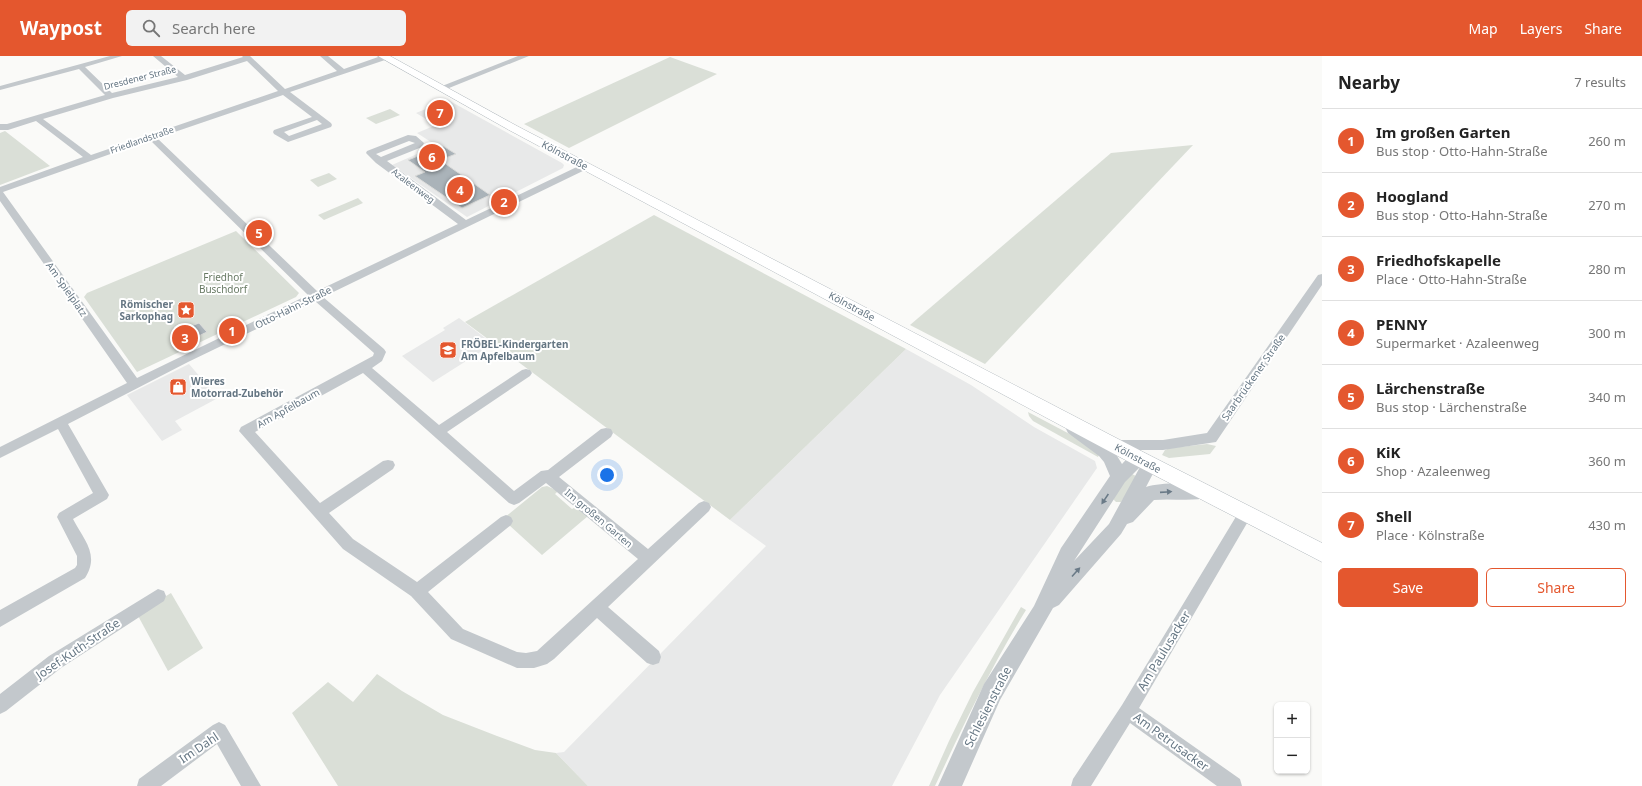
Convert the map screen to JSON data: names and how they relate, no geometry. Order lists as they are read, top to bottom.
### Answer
{
  "streets": {
    "main road": ["Kölnstraße"],
    "street": [
      "Dresdener Straße",
      "Friedlandstraße",
      "Azaleenweg",
      "Am Spielplatz",
      "Otto-Hahn-Straße",
      "Saarbrückener Straße",
      "Am Apfelbaum",
      "Im großen Garten",
      "Josef-Kuth-Straße",
      "Am Paulusacker",
      "Schlesienstraße",
      "Am Petrusacker",
      "Im Dahl"
    ]
  },
  "crossings": [
    ["Friedlandstraße", "Kölnstraße"],
    ["Kölnstraße", "Otto-Hahn-Straße"],
    ["Kölnstraße", "Saarbrückener Straße"],
    ["Kölnstraße", "Am Paulusacker"],
    ["Kölnstraße", "Schlesienstraße"],
    ["Azaleenweg", "Otto-Hahn-Straße"],
    ["Am Spielplatz", "Otto-Hahn-Straße"],
    ["Am Paulusacker", "Am Petrusacker"]
  ],
  "parks": ["Friedhof Buschdorf"],
  "places": {
    "place": ["Römischer Sarkophag"],
    "school or university": ["FRÖBEL-Kindergarten Am Apfelbaum"],
    "shop": ["Wieres Motorrad-Zubehör"]
  },
  "page": {
    "header": "Waypost",
    "search": "Search here",
    "nav": ["Map", "Layers", "Share"],
    "heading": ["Nearby", "7 results"],
    "pins": [
      "7",
      "6",
      "4",
      "2",
      "5",
      "1",
      "3"
    ],
    "list": [
      {
        "mark": "1",
        "name": "Im großen Garten",
        "note": "Bus stop · Otto-Hahn-Straße",
        "value": "260 m"
      },
      {
        "mark": "2",
        "name": "Hoogland",
        "note": "Bus stop · Otto-Hahn-Straße",
        "value": "270 m"
      },
      {
        "mark": "3",
        "name": "Friedhofskapelle",
        "note": "Place · Otto-Hahn-Straße",
        "value": "280 m"
      },
      {
        "mark": "4",
        "name": "PENNY",
        "note": "Supermarket · Azaleenweg",
        "value": "300 m"
      },
      {
        "mark": "5",
        "name": "Lärchenstraße",
        "note": "Bus stop · Lärchenstraße",
        "value": "340 m"
      },
      {
        "mark": "6",
        "name": "KiK",
        "note": "Shop · Azaleenweg",
        "value": "360 m"
      },
      {
        "mark": "7",
        "name": "Shell",
        "note": "Place · Kölnstraße",
        "value": "430 m"
      }
    ],
    "buttons": ["Save", "Share"],
    "map_buttons": ["+", "−"]
  }
}
